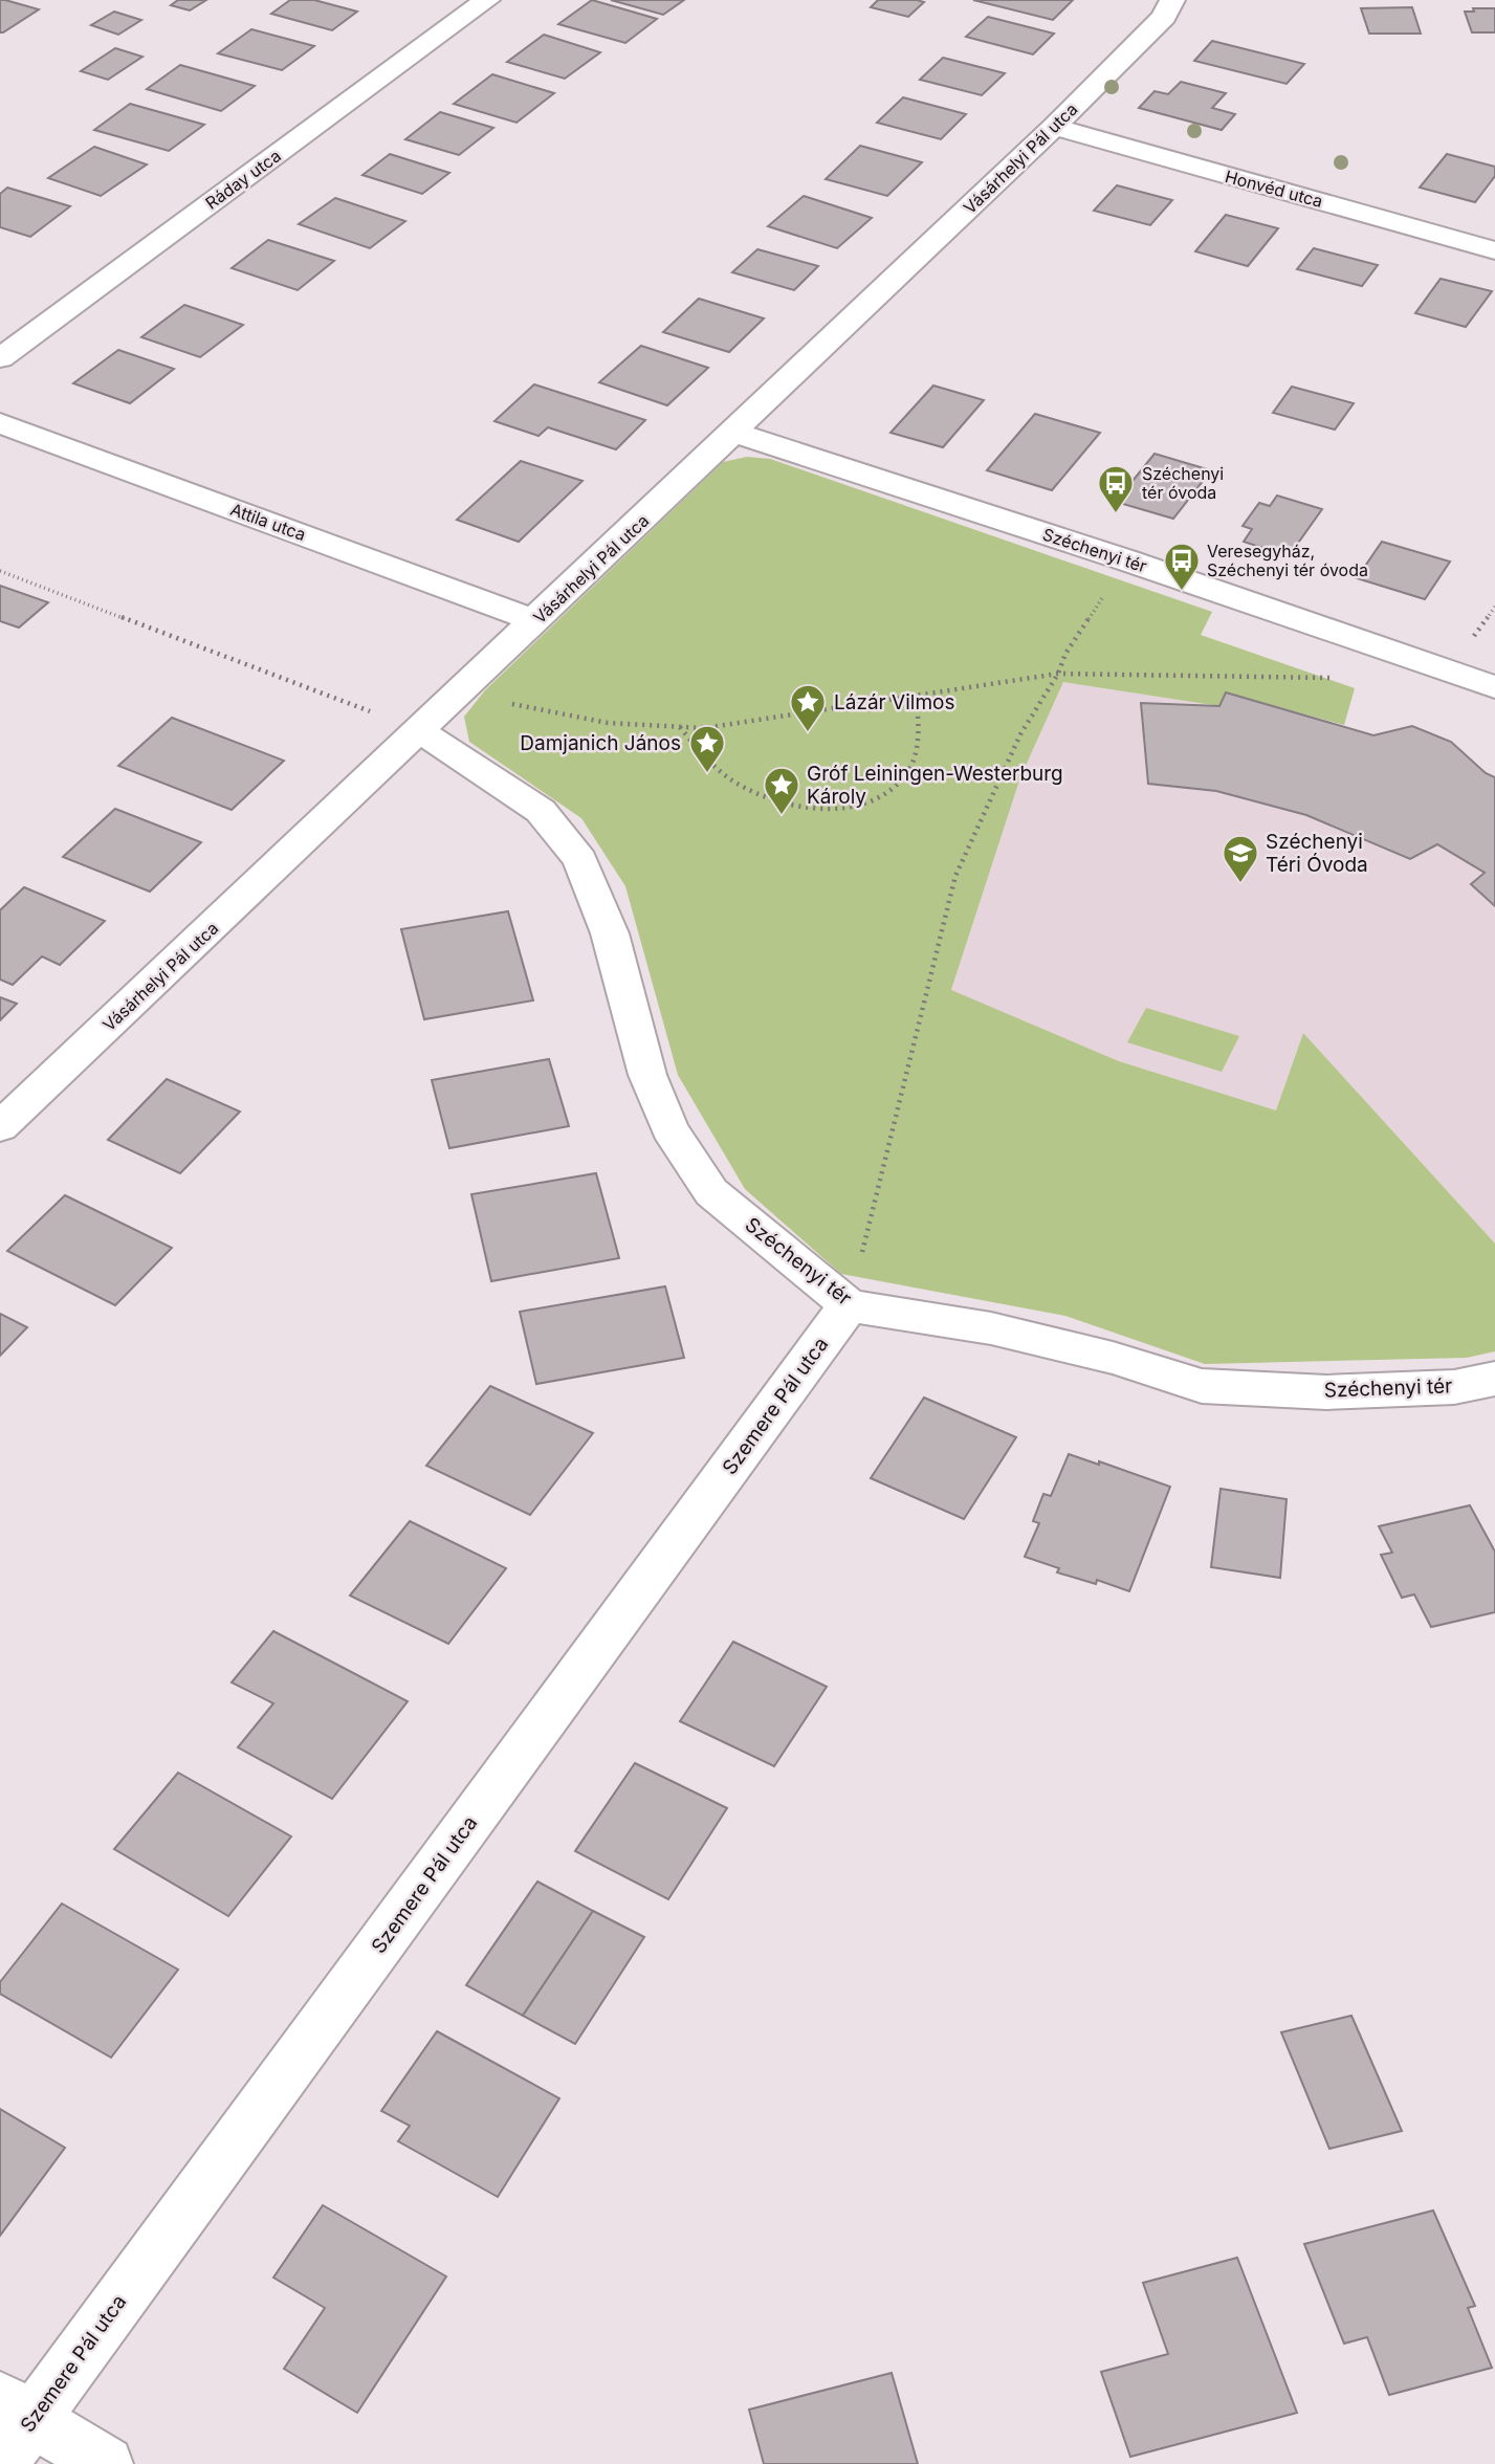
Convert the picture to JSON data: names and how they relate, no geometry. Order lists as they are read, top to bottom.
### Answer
{
  "streets": {
    "street": [
      "Vásárhelyi Pál utca",
      "Ráday utca",
      "Honvéd utca",
      "Attila utca",
      "Széchenyi tér",
      "Szemere Pál utca"
    ]
  },
  "crossings": [
    ["Vásárhelyi Pál utca", "Honvéd utca"],
    ["Vásárhelyi Pál utca", "Attila utca"],
    ["Vásárhelyi Pál utca", "Széchenyi tér"],
    ["Széchenyi tér", "Szemere Pál utca"]
  ],
  "places": {
    "bus stop": ["Széchenyi tér óvoda", "Veresegyház, Széchenyi tér óvoda"],
    "place": ["Lázár Vilmos", "Damjanich János", "Gróf Leiningen-Westerburg Károly"],
    "school or university": ["Széchenyi Téri Óvoda"]
  }
}
